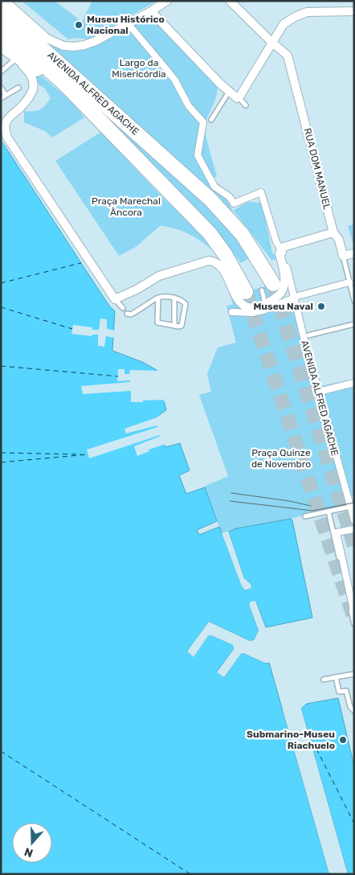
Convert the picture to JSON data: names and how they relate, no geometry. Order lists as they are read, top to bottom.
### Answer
{
  "streets": {
    "highway": ["AVENIDA ALFRED AGACHE"],
    "street": ["RUA DOM MANUEL"]
  },
  "parks": ["Largo da Misericórdia", "Praça Marechal Âncora", "Praça Quinze de Novembro"],
  "places": ["Museu Histórico Nacional", "Museu Naval", "Submarino-Museu Riachuelo"],
  "north": "bottom"
}
